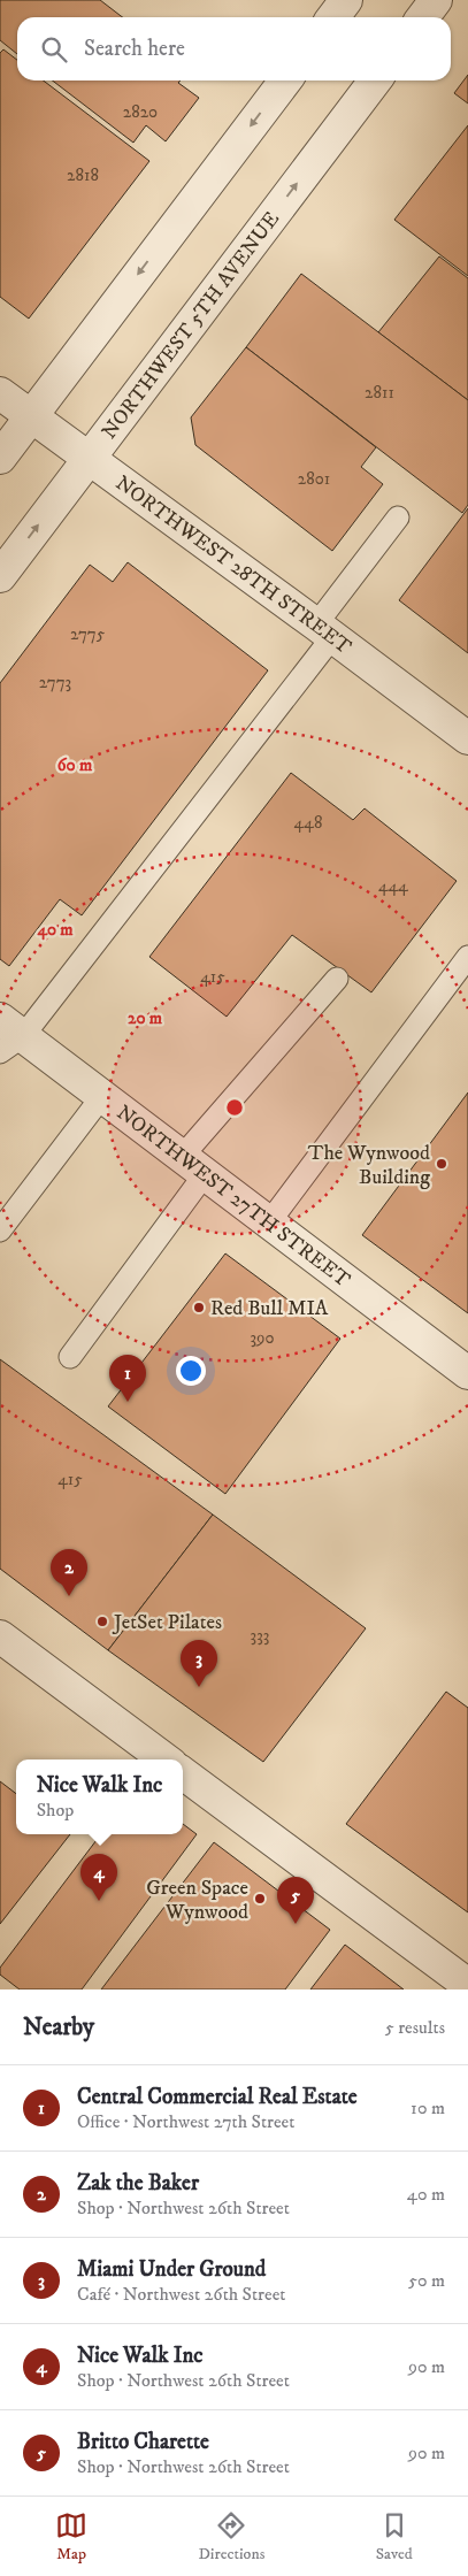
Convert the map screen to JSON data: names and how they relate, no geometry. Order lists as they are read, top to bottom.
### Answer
{
  "streets": {
    "street": ["NORTHWEST 5TH AVENUE", "NORTHWEST 28TH STREET", "NORTHWEST 27TH STREET"]
  },
  "crossings": [
    ["NORTHWEST 5TH AVENUE", "NORTHWEST 28TH STREET"]
  ],
  "places": [
    "The Wynwood Building",
    "Red Bull MIA",
    "JetSet Pilates",
    "Green Space Wynwood"
  ],
  "house_numbers": [
    "2820",
    "2818",
    "2811",
    "2801",
    "2775",
    "2773",
    "448",
    "444",
    "415",
    "390",
    "415",
    "333"
  ],
  "page": {
    "search": "Search here",
    "pins": [
      "1",
      "2",
      "3",
      "4",
      "5"
    ],
    "popup": ["Nice Walk Inc", "Shop"],
    "heading": ["Nearby", "5 results"],
    "list": [
      {
        "mark": "1",
        "name": "Central Commercial Real Estate",
        "note": "Office · Northwest 27th Street",
        "value": "10 m"
      },
      {
        "mark": "2",
        "name": "Zak the Baker",
        "note": "Shop · Northwest 26th Street",
        "value": "40 m"
      },
      {
        "mark": "3",
        "name": "Miami Under Ground",
        "note": "Café · Northwest 26th Street",
        "value": "50 m"
      },
      {
        "mark": "4",
        "name": "Nice Walk Inc",
        "note": "Shop · Northwest 26th Street",
        "value": "90 m"
      },
      {
        "mark": "5",
        "name": "Britto Charette",
        "note": "Shop · Northwest 26th Street",
        "value": "90 m"
      }
    ],
    "nav": ["Map", "Directions", "Saved"]
  },
  "rings": ["60 m", "40 m", "20 m"]
}
